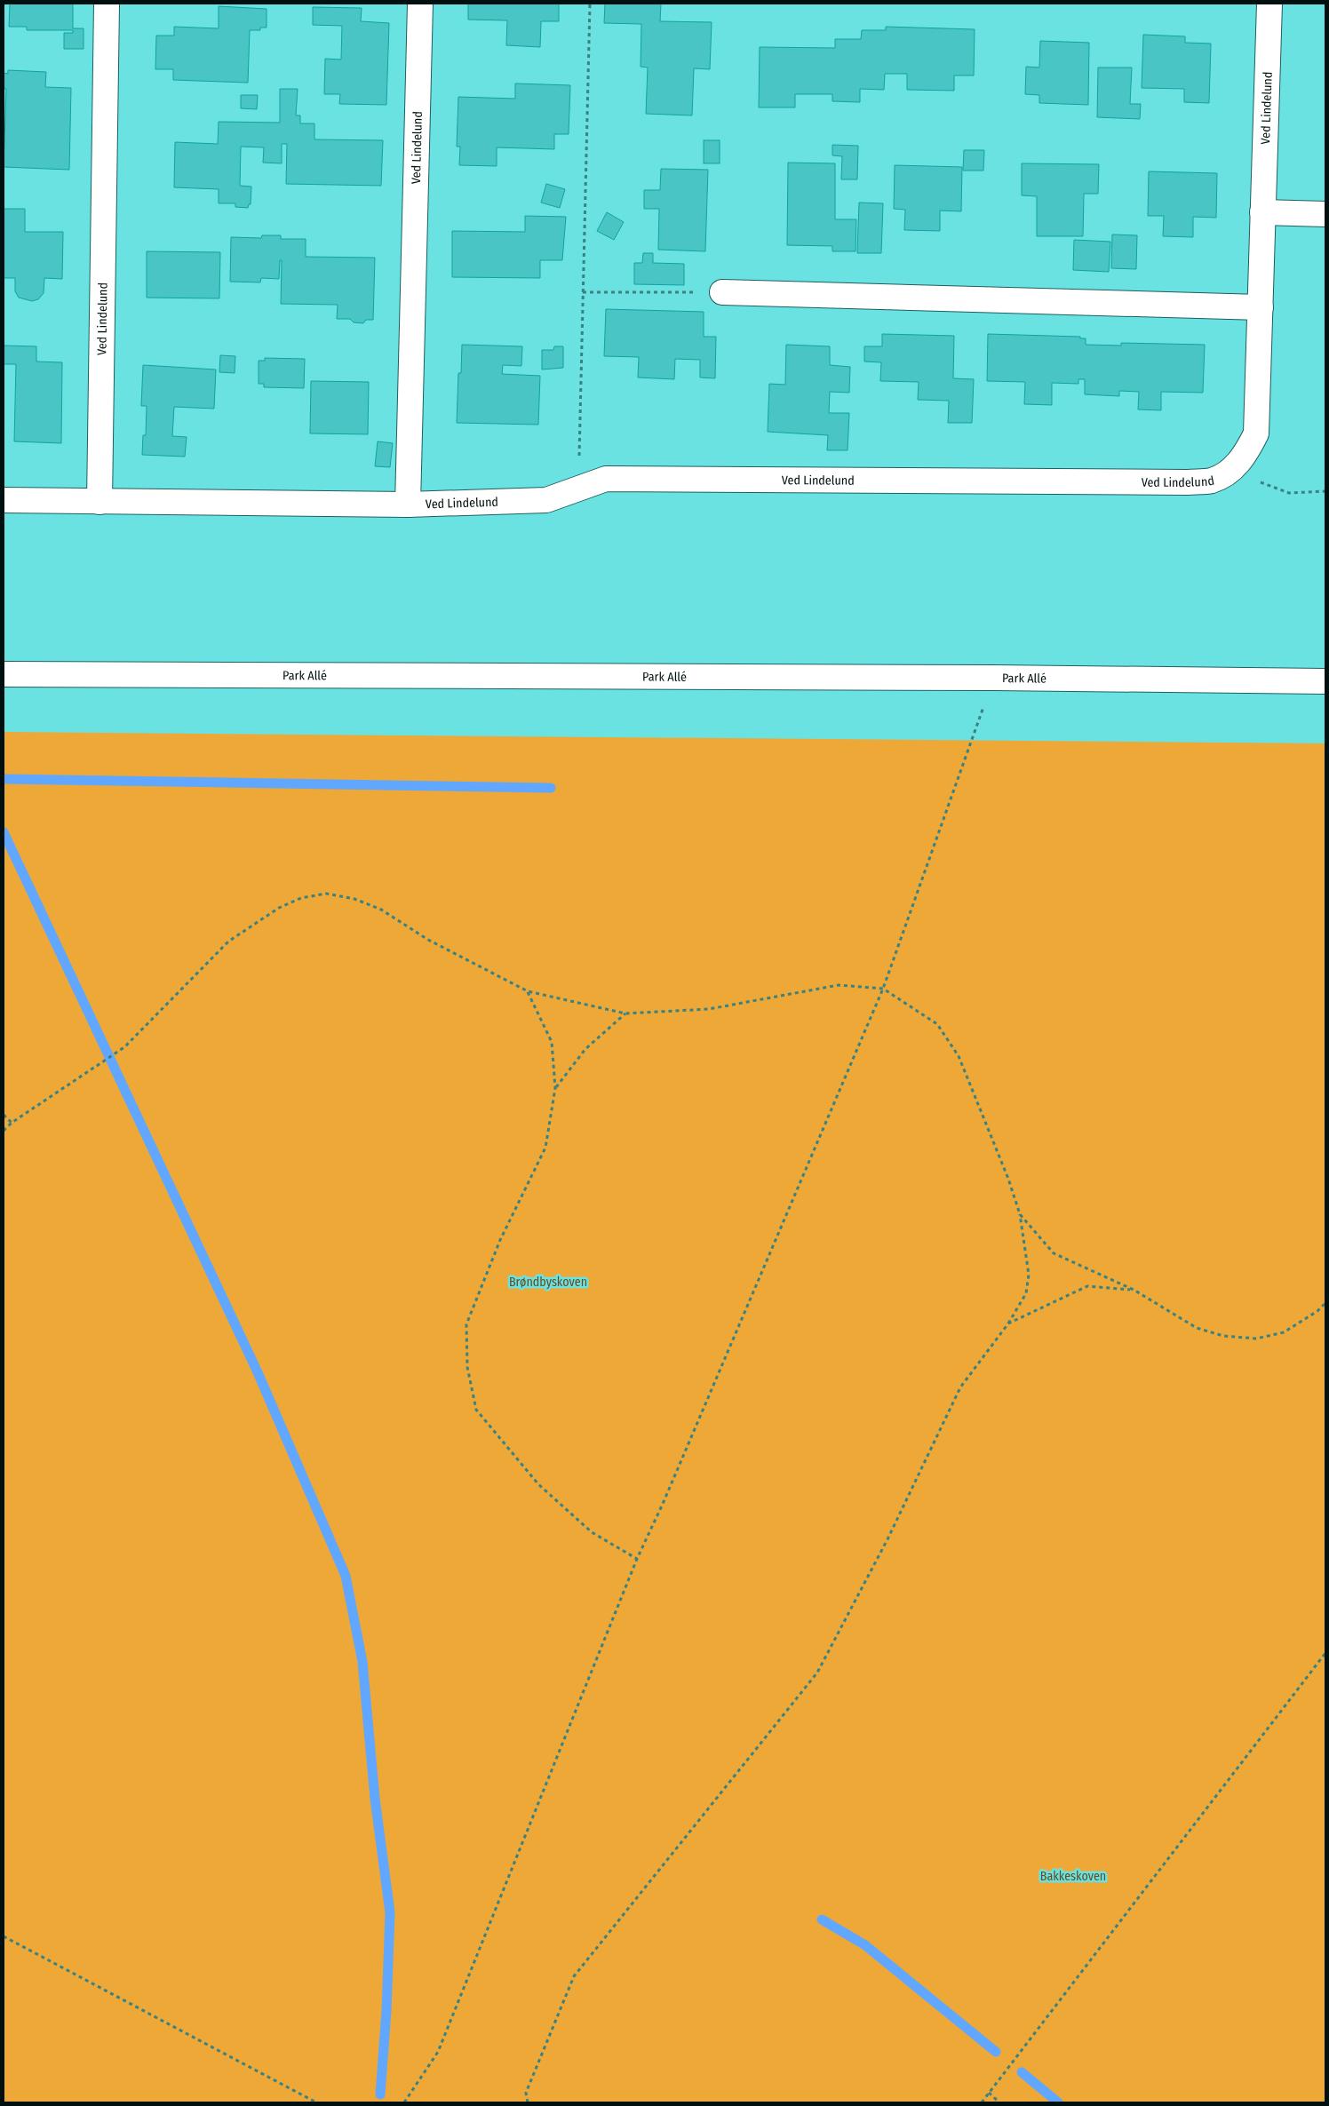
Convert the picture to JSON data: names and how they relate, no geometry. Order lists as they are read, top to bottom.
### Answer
{
  "streets": {
    "street": ["Ved Lindelund", "Park Allé"]
  },
  "parks": ["Brøndbyskoven", "Bakkeskoven"]
}
